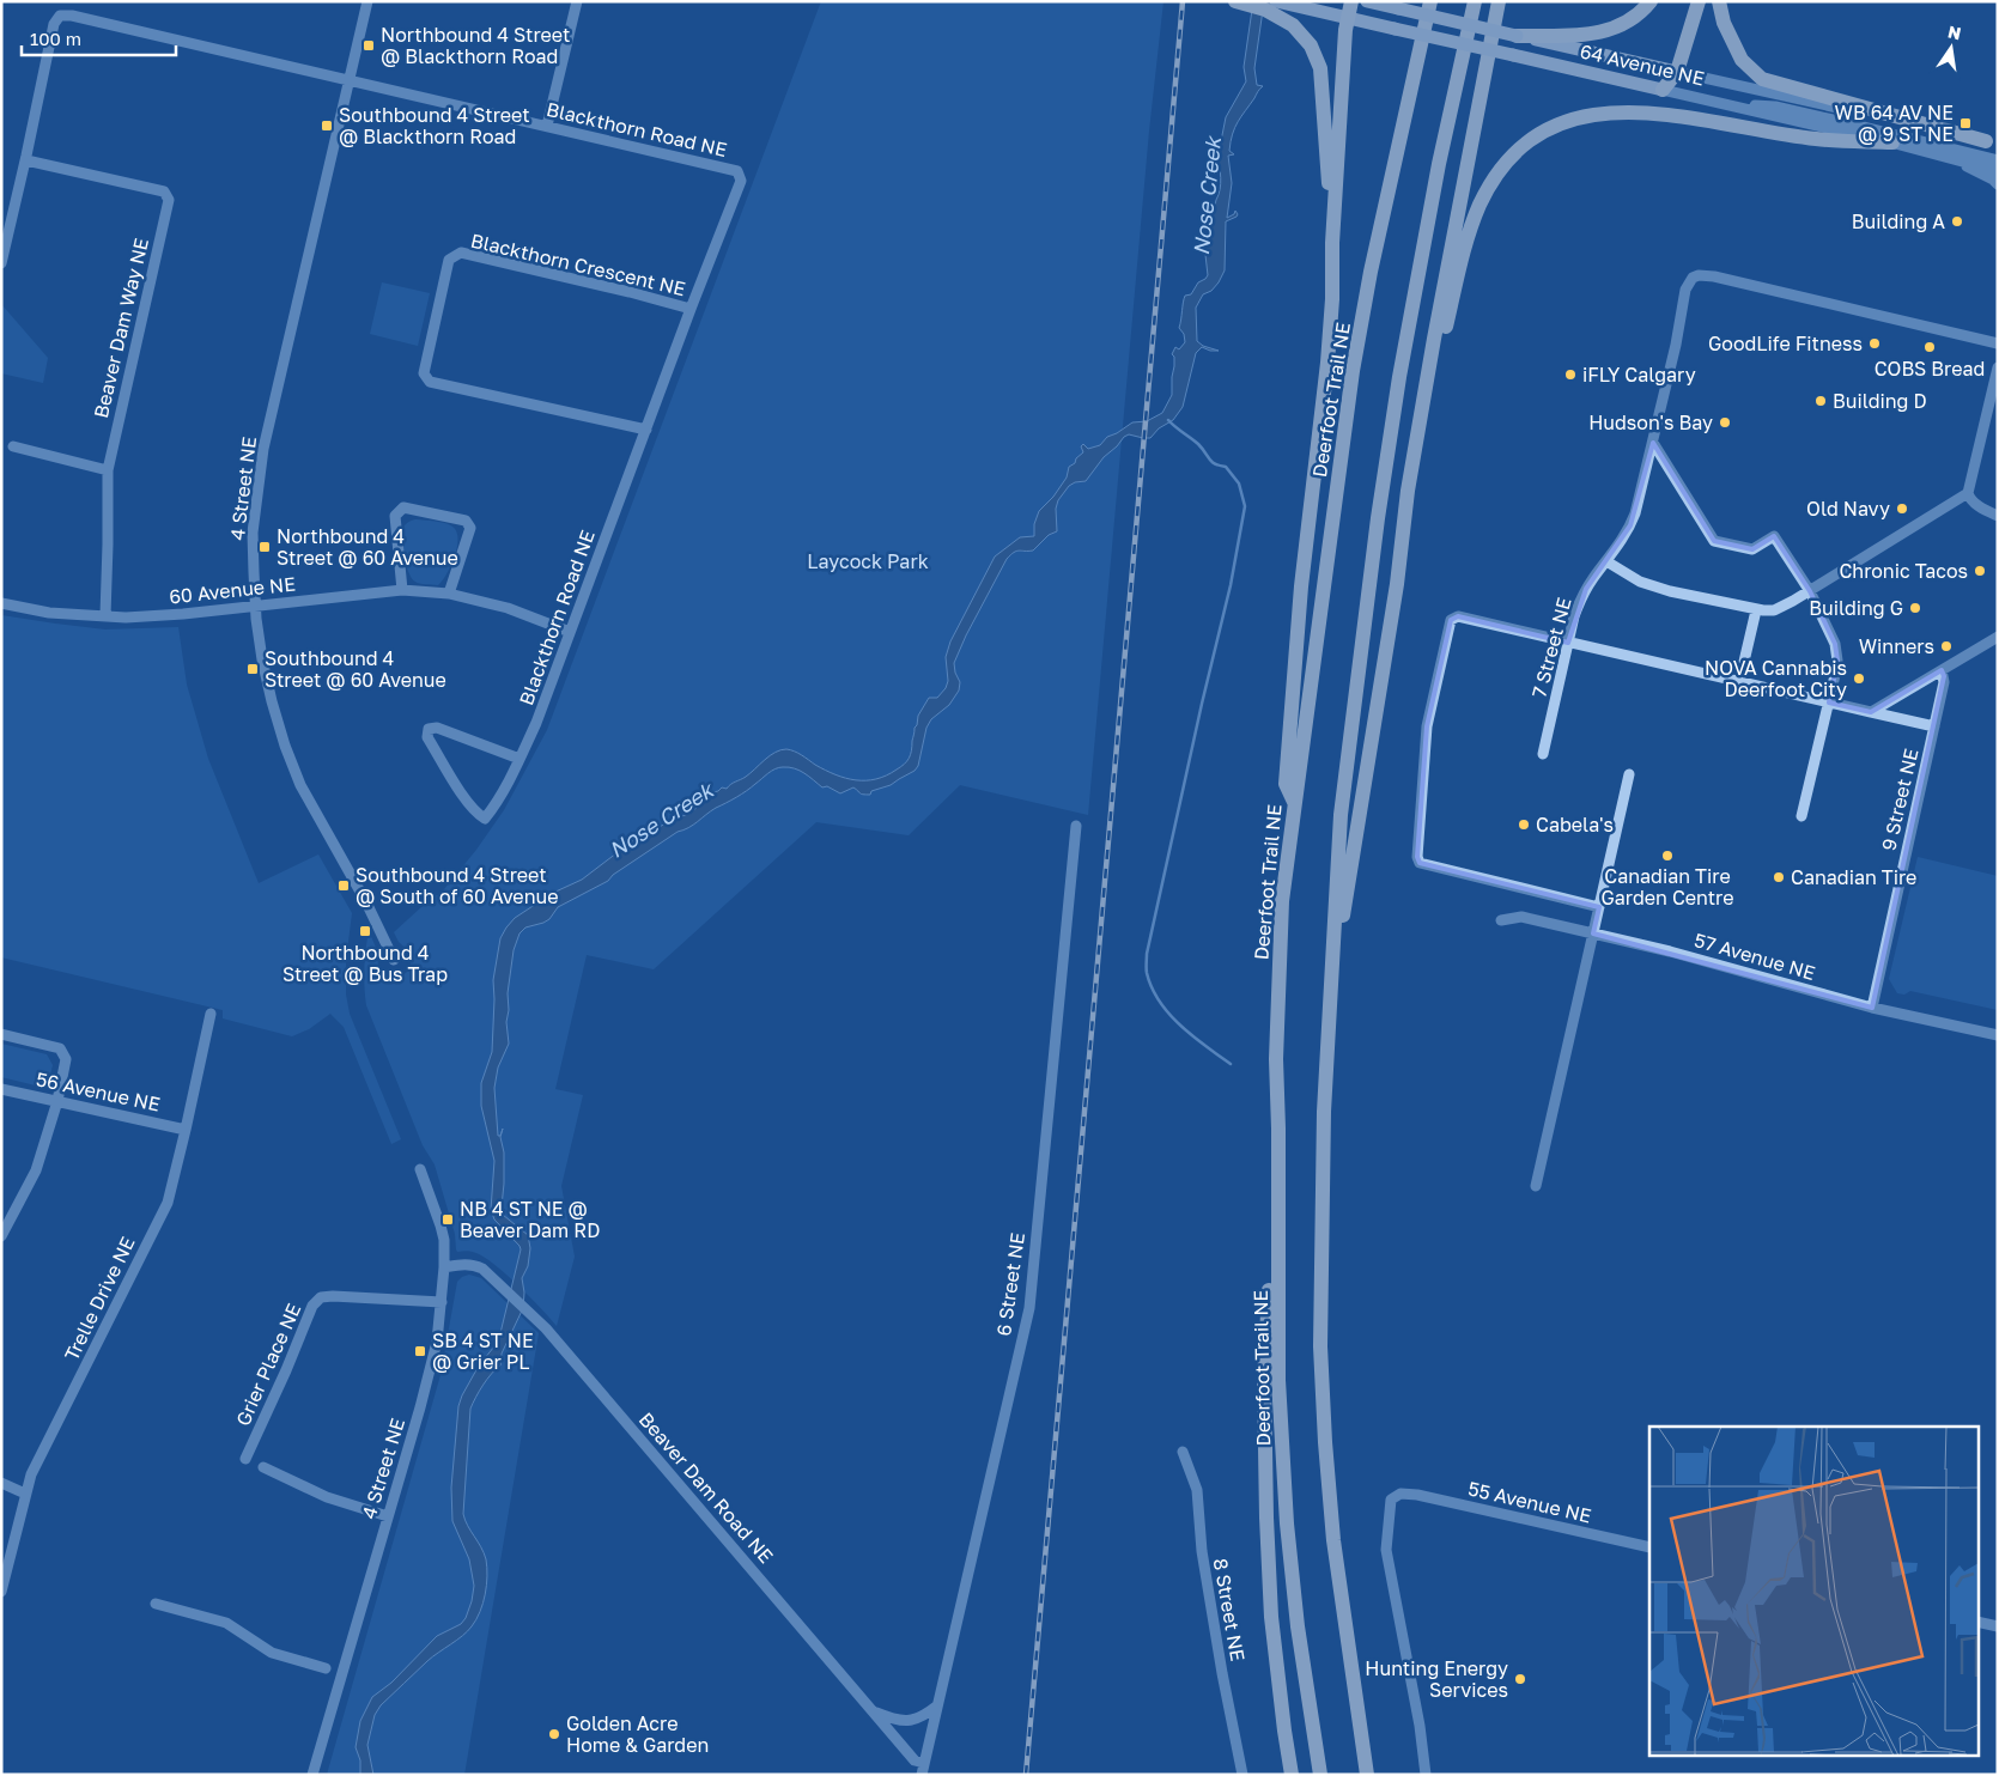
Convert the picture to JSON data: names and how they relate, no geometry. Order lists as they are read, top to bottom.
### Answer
{
  "streets": {
    "highway": ["Deerfoot Trail NE"],
    "main road": ["64 Avenue NE"],
    "street": [
      "Blackthorn Road NE",
      "Blackthorn Crescent NE",
      "Beaver Dam Way NE",
      "4 Street NE",
      "60 Avenue NE",
      "7 Street NE",
      "9 Street NE",
      "57 Avenue NE",
      "56 Avenue NE",
      "6 Street NE",
      "Trelle Drive NE",
      "Grier Place NE",
      "Beaver Dam Road NE",
      "55 Avenue NE",
      "8 Street NE"
    ]
  },
  "crossings": [
    ["Blackthorn Road NE", "Blackthorn Crescent NE"],
    ["Blackthorn Road NE", "Beaver Dam Way NE"],
    ["Blackthorn Road NE", "4 Street NE"],
    ["Blackthorn Road NE", "60 Avenue NE"],
    ["Beaver Dam Way NE", "60 Avenue NE"],
    ["4 Street NE", "60 Avenue NE"],
    ["4 Street NE", "Grier Place NE"],
    ["4 Street NE", "Beaver Dam Road NE"],
    ["9 Street NE", "57 Avenue NE"],
    ["56 Avenue NE", "Trelle Drive NE"],
    ["6 Street NE", "Beaver Dam Road NE"]
  ],
  "water": ["Nose Creek"],
  "parks": ["Laycock Park"],
  "places": {
    "transit": [
      "Northbound 4 Street @ Blackthorn Road",
      "WB 64 AV NE @ 9 ST NE",
      "Southbound 4 Street @ Blackthorn Road",
      "Northbound 4 Street @ 60 Avenue",
      "Southbound 4 Street @ 60 Avenue",
      "Southbound 4 Street @ South of 60 Avenue",
      "Northbound 4 Street @ Bus Trap",
      "NB 4 ST NE @ Beaver Dam RD",
      "SB 4 ST NE @ Grier PL"
    ],
    "other": [
      "Building A",
      "GoodLife Fitness",
      "COBS Bread",
      "iFLY Calgary",
      "Building D",
      "Hudson's Bay",
      "Old Navy",
      "Chronic Tacos",
      "Building G",
      "Winners",
      "NOVA Cannabis Deerfoot City",
      "Cabela's",
      "Canadian Tire Garden Centre",
      "Canadian Tire",
      "Hunting Energy Services",
      "Golden Acre Home & Garden"
    ]
  },
  "scale_bar": "100 m",
  "north": "top"
}
